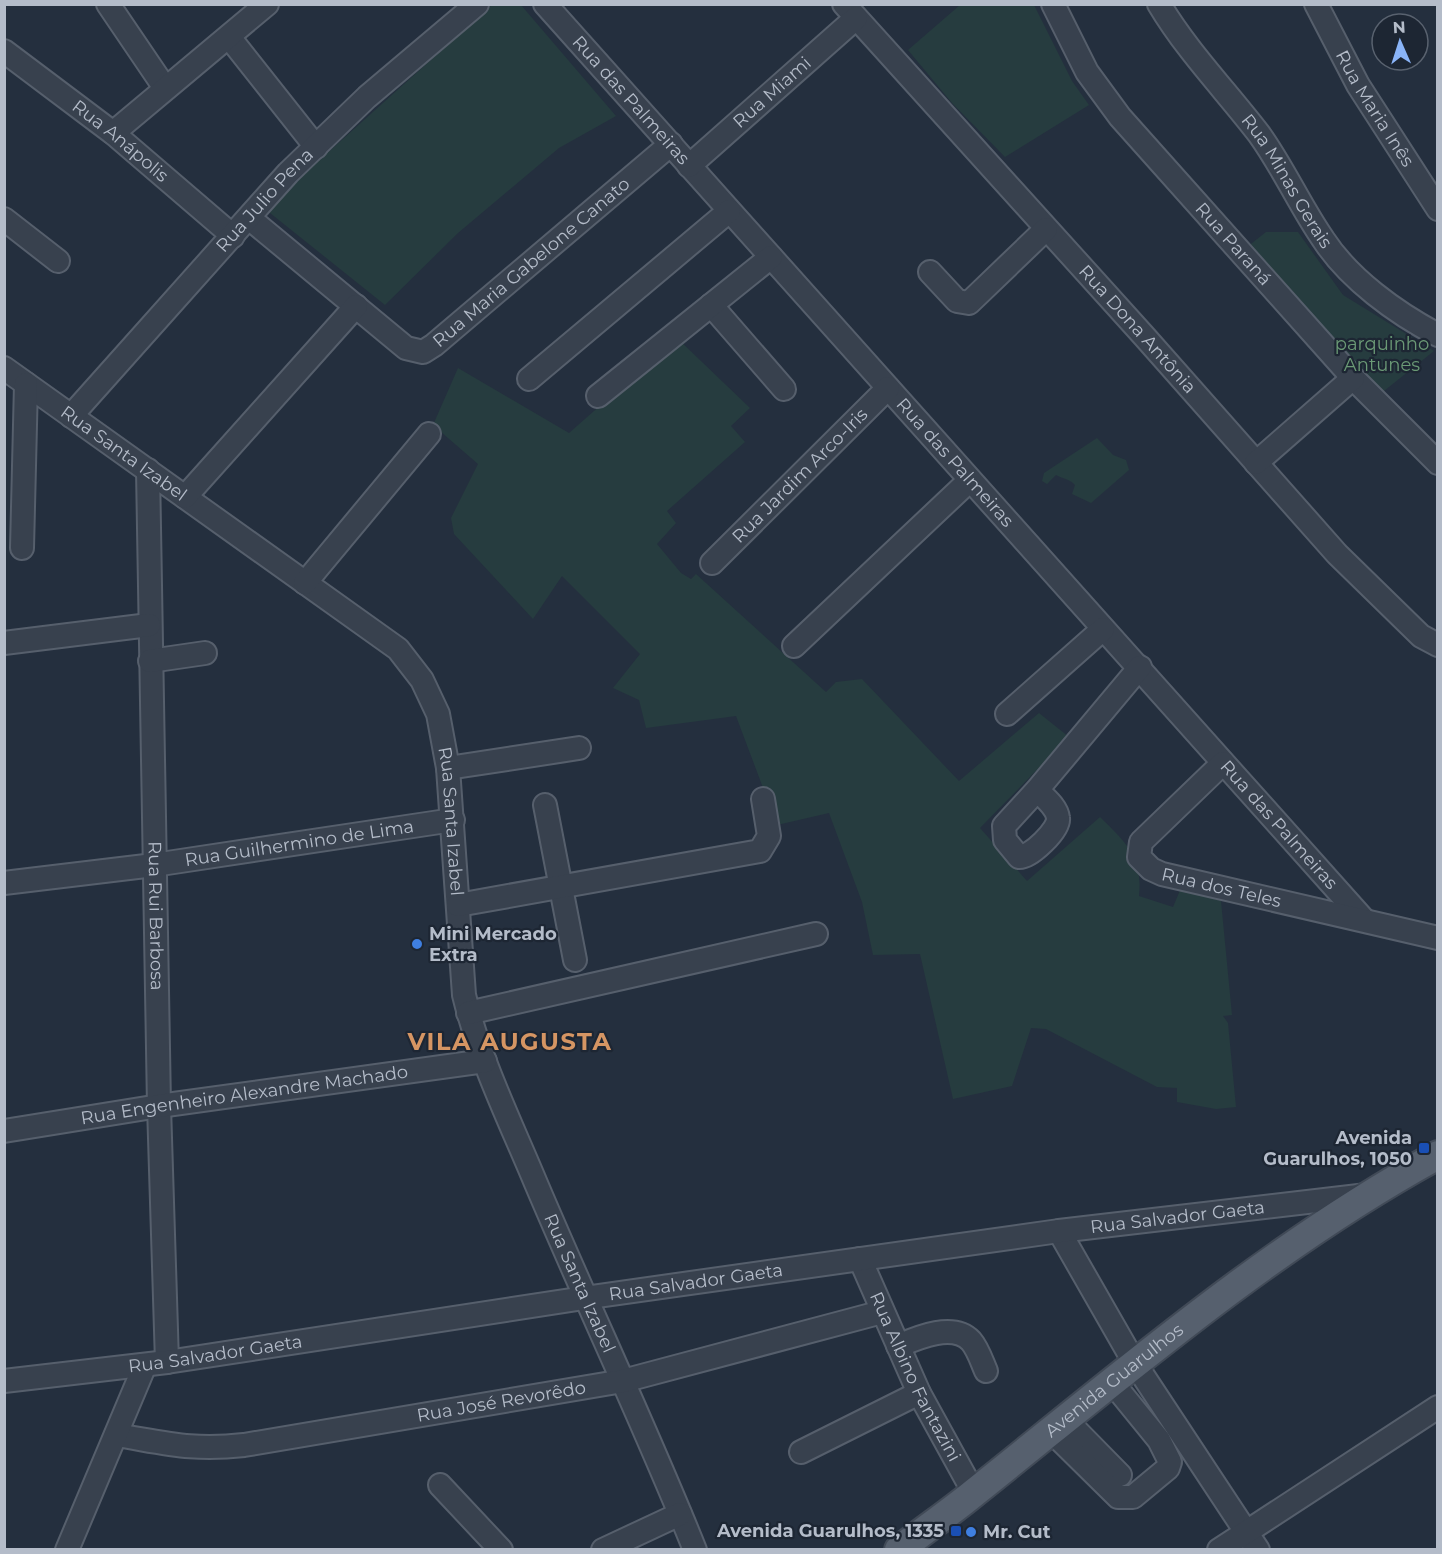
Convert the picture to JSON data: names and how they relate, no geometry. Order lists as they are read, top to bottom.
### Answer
{
  "streets": {
    "main road": ["Avenida Guarulhos"],
    "street": [
      "Rua Miami",
      "Rua das Palmeiras",
      "Rua Maria Inês",
      "Rua Anápolis",
      "Rua Minas Gerais",
      "Rua Julio Pena",
      "Rua Paraná",
      "Rua Maria Gabelone Canato",
      "Rua Dona Antônia",
      "Rua Santa Izabel",
      "Rua Jardim Arco-Iris",
      "Rua Guilhermino de Lima",
      "Rua dos Teles",
      "Rua Rui Barbosa",
      "Rua Engenheiro Alexandre Machado",
      "Rua Salvador Gaeta",
      "Rua Albino Fantazini",
      "Rua José Revorêdo"
    ]
  },
  "crossings": [
    ["Rua Miami", "Rua das Palmeiras"],
    ["Rua Miami", "Rua Dona Antônia"],
    ["Rua das Palmeiras", "Rua Maria Gabelone Canato"],
    ["Rua das Palmeiras", "Rua Jardim Arco-Iris"],
    ["Rua das Palmeiras", "Rua dos Teles"],
    ["Rua Anápolis", "Rua Julio Pena"],
    ["Rua Julio Pena", "Rua Maria Gabelone Canato"],
    ["Rua Julio Pena", "Rua Santa Izabel"],
    ["Rua Santa Izabel", "Rua Guilhermino de Lima"],
    ["Rua Santa Izabel", "Rua Rui Barbosa"],
    ["Rua Santa Izabel", "Rua Engenheiro Alexandre Machado"],
    ["Rua Santa Izabel", "Rua Salvador Gaeta"],
    ["Rua Santa Izabel", "Rua José Revorêdo"],
    ["Rua Guilhermino de Lima", "Rua Rui Barbosa"],
    ["Rua Rui Barbosa", "Rua Engenheiro Alexandre Machado"],
    ["Rua Rui Barbosa", "Rua Salvador Gaeta"],
    ["Rua Salvador Gaeta", "Rua Albino Fantazini"],
    ["Rua Salvador Gaeta", "Avenida Guarulhos"],
    ["Rua Albino Fantazini", "Avenida Guarulhos"],
    ["Rua Albino Fantazini", "Rua José Revorêdo"]
  ],
  "districts": ["VILA AUGUSTA"],
  "parks": ["parquinho Antunes"],
  "places": {
    "other": ["Mini Mercado Extra", "Mr. Cut"],
    "transit": ["Avenida Guarulhos, 1050", "Avenida Guarulhos, 1335"]
  },
  "north": "top"
}
